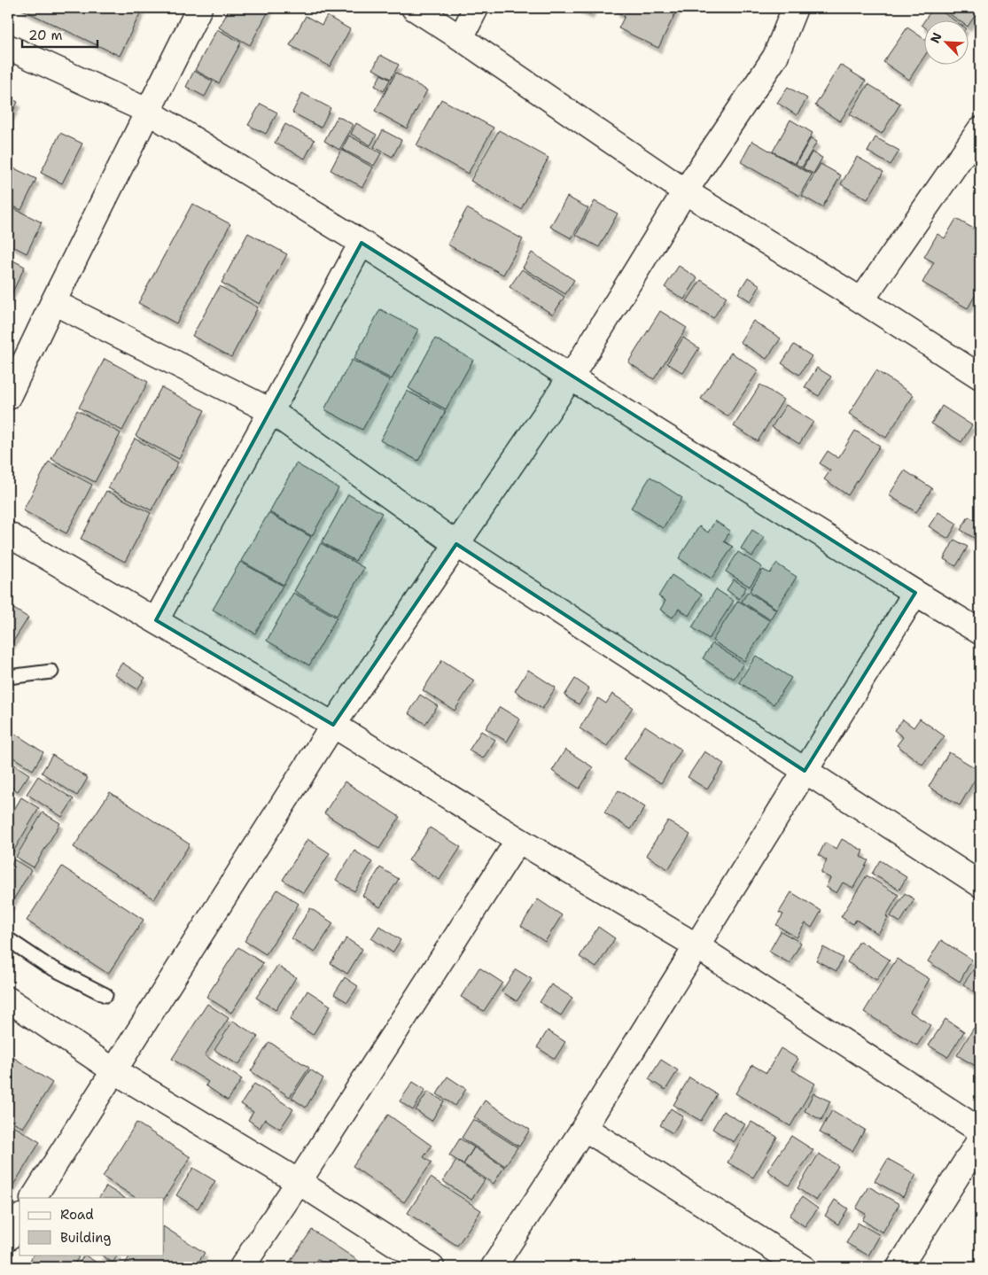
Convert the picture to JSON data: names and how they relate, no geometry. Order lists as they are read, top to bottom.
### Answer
{
  "legend": ["Road", "Building"],
  "scale_bar": "20 m",
  "north": "top left"
}
